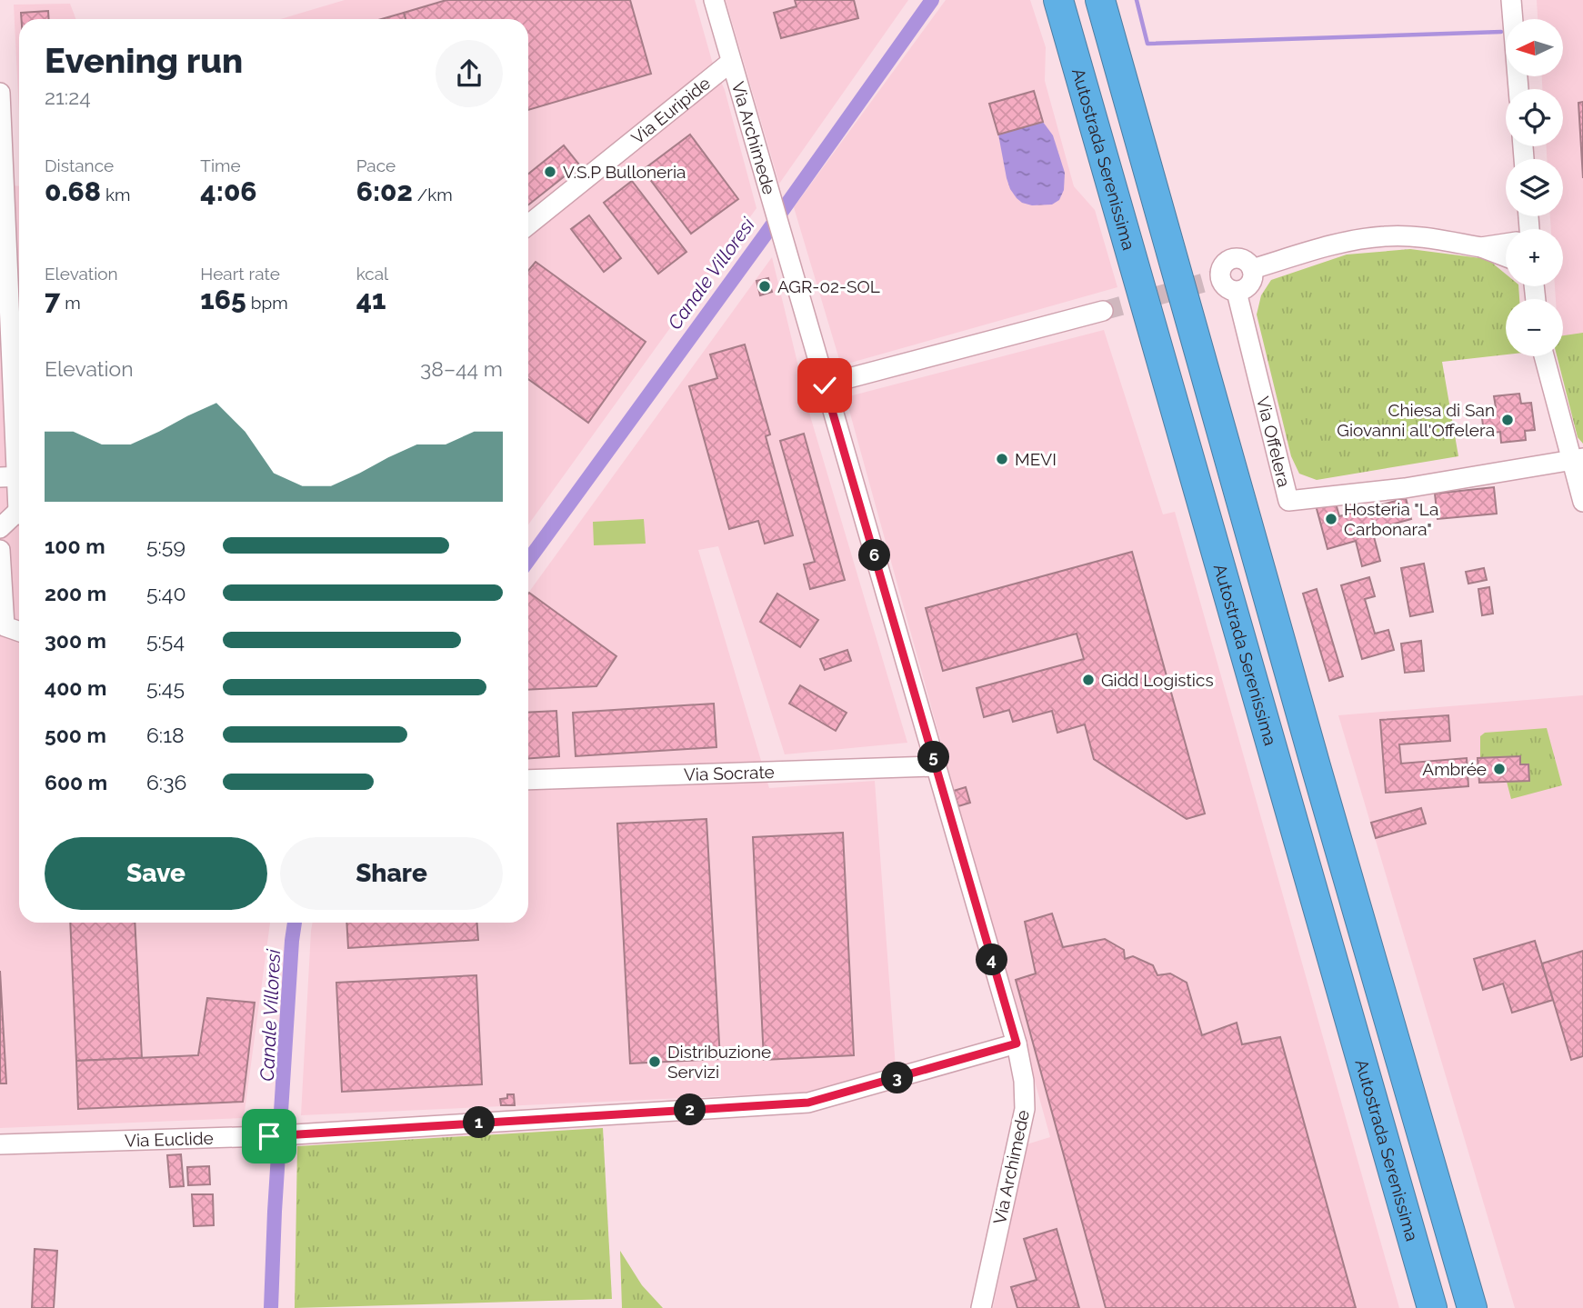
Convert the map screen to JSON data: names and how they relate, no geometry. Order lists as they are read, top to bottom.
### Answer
{
  "streets": {
    "highway": ["Autostrada Serenissima"],
    "street": [
      "Via Euripide",
      "Via Archimede",
      "Via Offelera",
      "Via Socrate",
      "Via Euclide"
    ]
  },
  "crossings": [
    ["Via Euripide", "Via Archimede"],
    ["Via Archimede", "Via Socrate"],
    ["Via Archimede", "Via Euclide"]
  ],
  "water": ["Canale Villoresi"],
  "places": [
    "V.S.P Bulloneria",
    "AGR-02-SOL",
    "Chiesa di San Giovanni all'Offelera",
    "MEVI",
    "Hosteria \"La Carbonara\"",
    "Gidd Logistics",
    "Ambrée",
    "Distribuzione Servizi"
  ],
  "north": "left",
  "page": {
    "map_buttons": ["+", "−"],
    "heading": ["Evening run", "21:24"],
    "stats": [
      ["Distance", "0.68 km"],
      ["Time", "4:06"],
      ["Pace", "6:02 /km"],
      ["Elevation", "7 m"],
      ["Heart rate", "165 bpm"],
      ["kcal", "41"]
    ],
    "chart": ["Elevation", "38–44 m"],
    "list": [
      {
        "name": "100 m",
        "note": "5:59"
      },
      {
        "name": "200 m",
        "note": "5:40"
      },
      {
        "name": "300 m",
        "note": "5:54"
      },
      {
        "name": "400 m",
        "note": "5:45"
      },
      {
        "name": "500 m",
        "note": "6:18"
      },
      {
        "name": "600 m",
        "note": "6:36"
      }
    ],
    "pins": [
      "6",
      "5",
      "4",
      "3",
      "2",
      "1"
    ],
    "buttons": ["Save", "Share"]
  }
}
